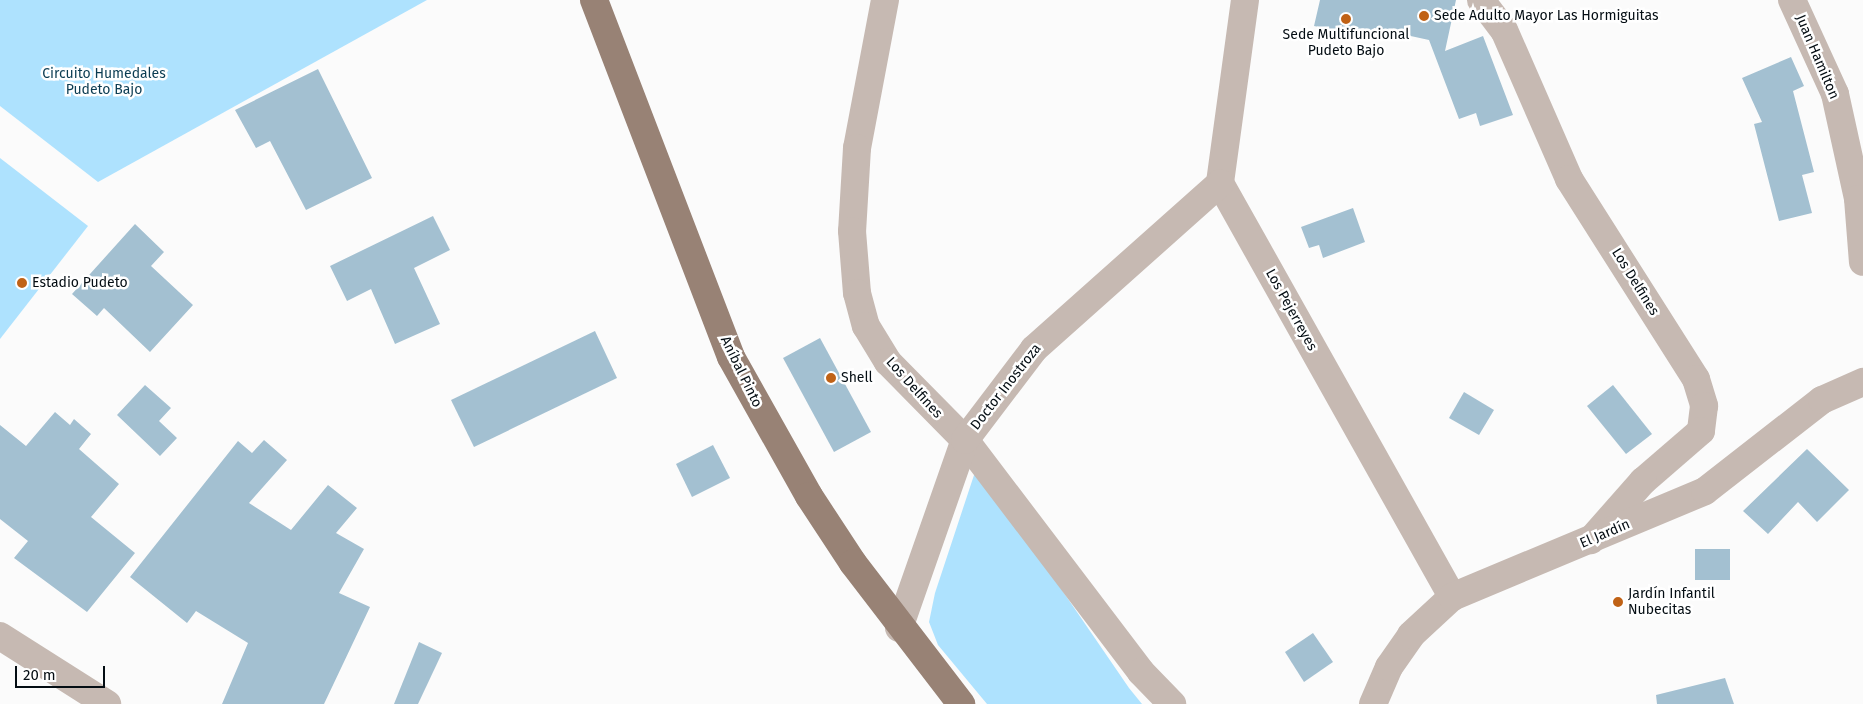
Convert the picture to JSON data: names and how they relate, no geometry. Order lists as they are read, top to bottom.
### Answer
{
  "streets": {
    "main road": ["Aníbal Pinto"],
    "street": [
      "Juan Hamilton",
      "Los Delfines",
      "Los Pejerreyes",
      "Doctor Inostroza",
      "El Jardín"
    ]
  },
  "crossings": [
    ["Los Delfines", "Doctor Inostroza"],
    ["Los Delfines", "El Jardín"],
    ["Los Pejerreyes", "Doctor Inostroza"],
    ["Los Pejerreyes", "El Jardín"],
    ["Aníbal Pinto", "Doctor Inostroza"]
  ],
  "parks": ["Circuito Humedales Pudeto Bajo"],
  "places": [
    "Sede Adulto Mayor Las Hormiguitas",
    "Sede Multifuncional Pudeto Bajo",
    "Estadio Pudeto",
    "Shell",
    "Jardín Infantil Nubecitas"
  ],
  "scale_bar": "20 m"
}
